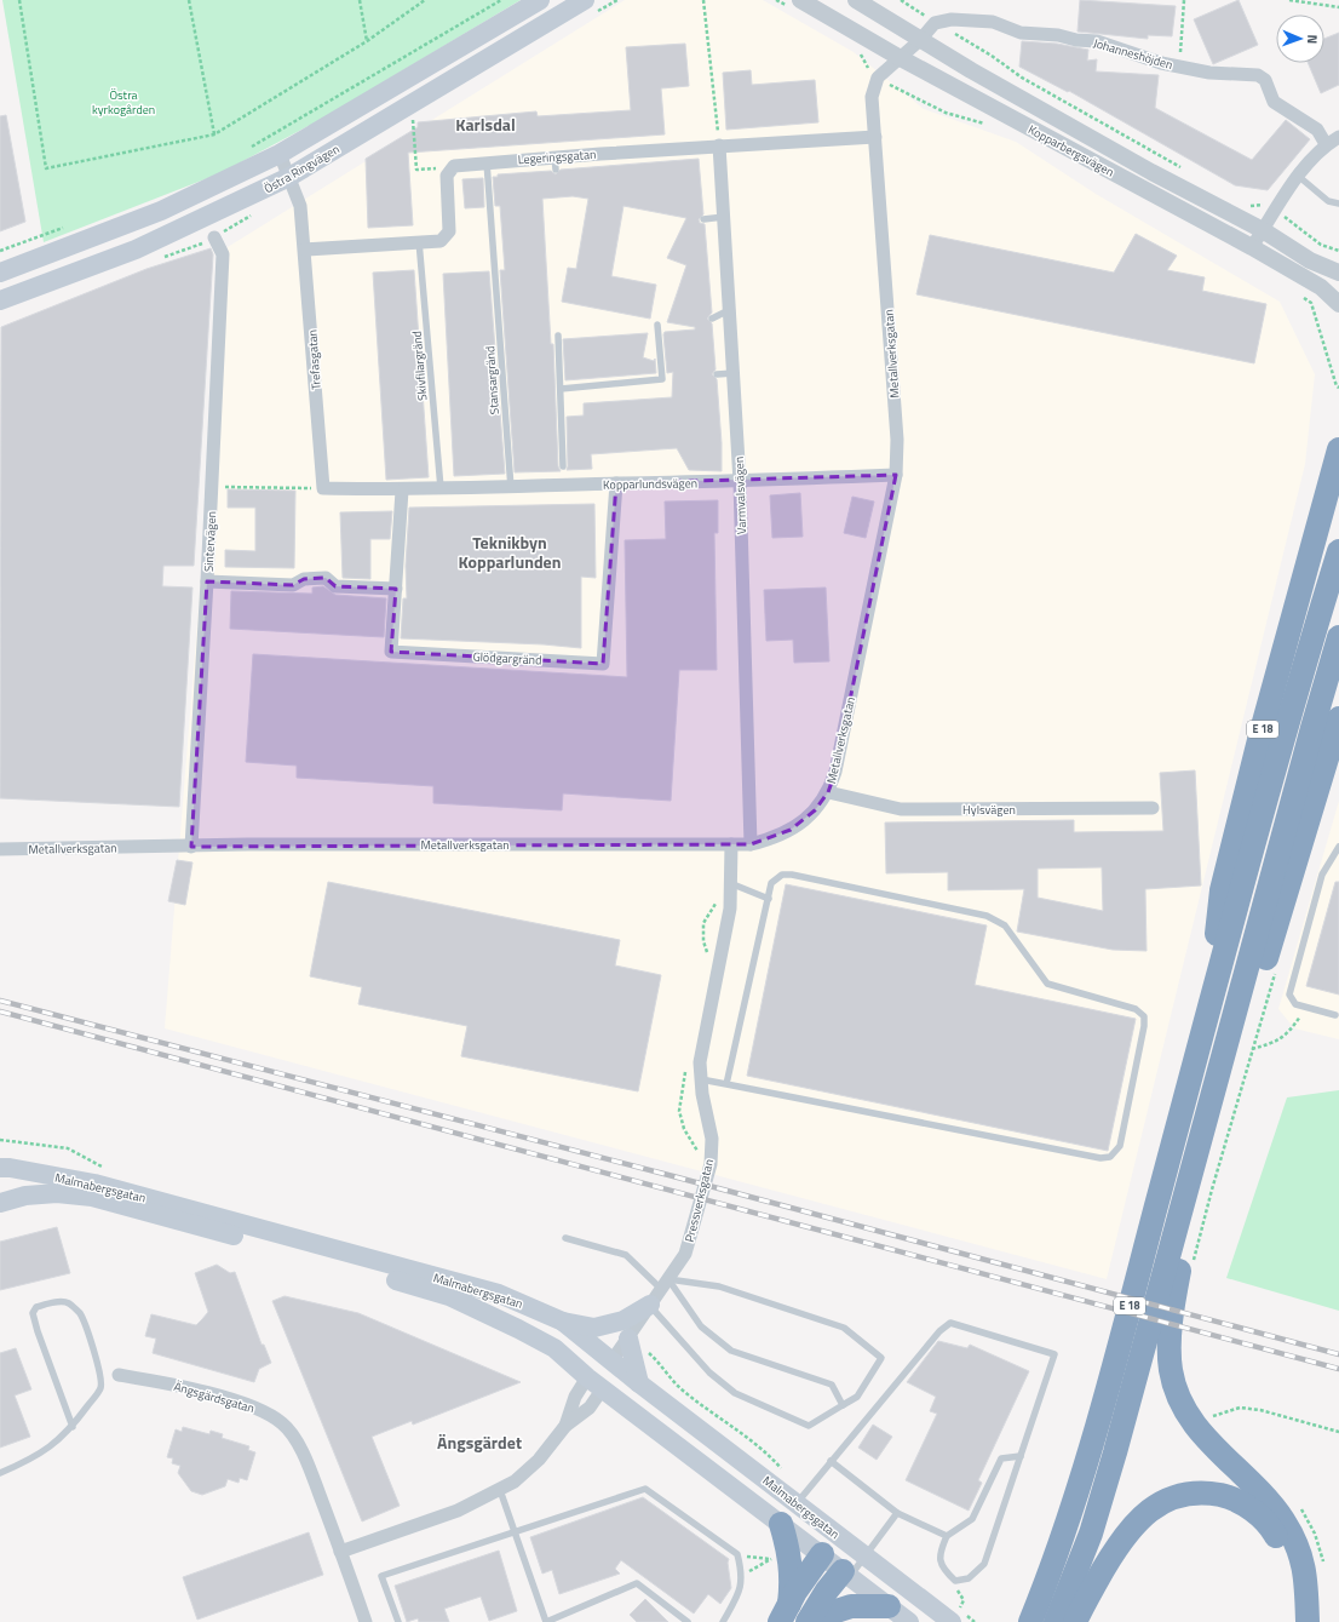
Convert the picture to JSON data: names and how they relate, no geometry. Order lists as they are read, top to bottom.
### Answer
{
  "streets": {
    "highway": ["E 18"],
    "main road": ["Östra Ringvägen", "Malmabergsgatan"],
    "street": [
      "Johanneshöjden",
      "Kopparbergsvägen",
      "Legeringsgatan",
      "Metallverksgatan",
      "Trefasgatan",
      "Kopparlundsvägen",
      "Varmvalsvägen",
      "Sintervägen",
      "Glödgargränd",
      "Hylsvägen",
      "Pressverksgatan",
      "Ängsgärdsgatan"
    ],
    "lane": ["Skivfilargränd", "Stansargränd"]
  },
  "crossings": [
    ["Johanneshöjden", "Kopparbergsvägen"],
    ["Johanneshöjden", "Metallverksgatan"],
    ["Kopparbergsvägen", "Metallverksgatan"],
    ["Legeringsgatan", "Metallverksgatan"],
    ["Legeringsgatan", "Stansargränd"],
    ["Legeringsgatan", "Varmvalsvägen"],
    ["Östra Ringvägen", "Trefasgatan"],
    ["Metallverksgatan", "Kopparlundsvägen"],
    ["Metallverksgatan", "Varmvalsvägen"],
    ["Metallverksgatan", "Sintervägen"],
    ["Metallverksgatan", "Hylsvägen"],
    ["Metallverksgatan", "Pressverksgatan"],
    ["Skivfilargränd", "Kopparlundsvägen"],
    ["Stansargränd", "Kopparlundsvägen"],
    ["Kopparlundsvägen", "Varmvalsvägen"],
    ["Kopparlundsvägen", "Glödgargränd"],
    ["Malmabergsgatan", "Pressverksgatan"]
  ],
  "districts": ["Karlsdal", "Teknikbyn Kopparlunden", "Ängsgärdet"],
  "parks": ["Östra kyrkogården"],
  "north": "right"
}
